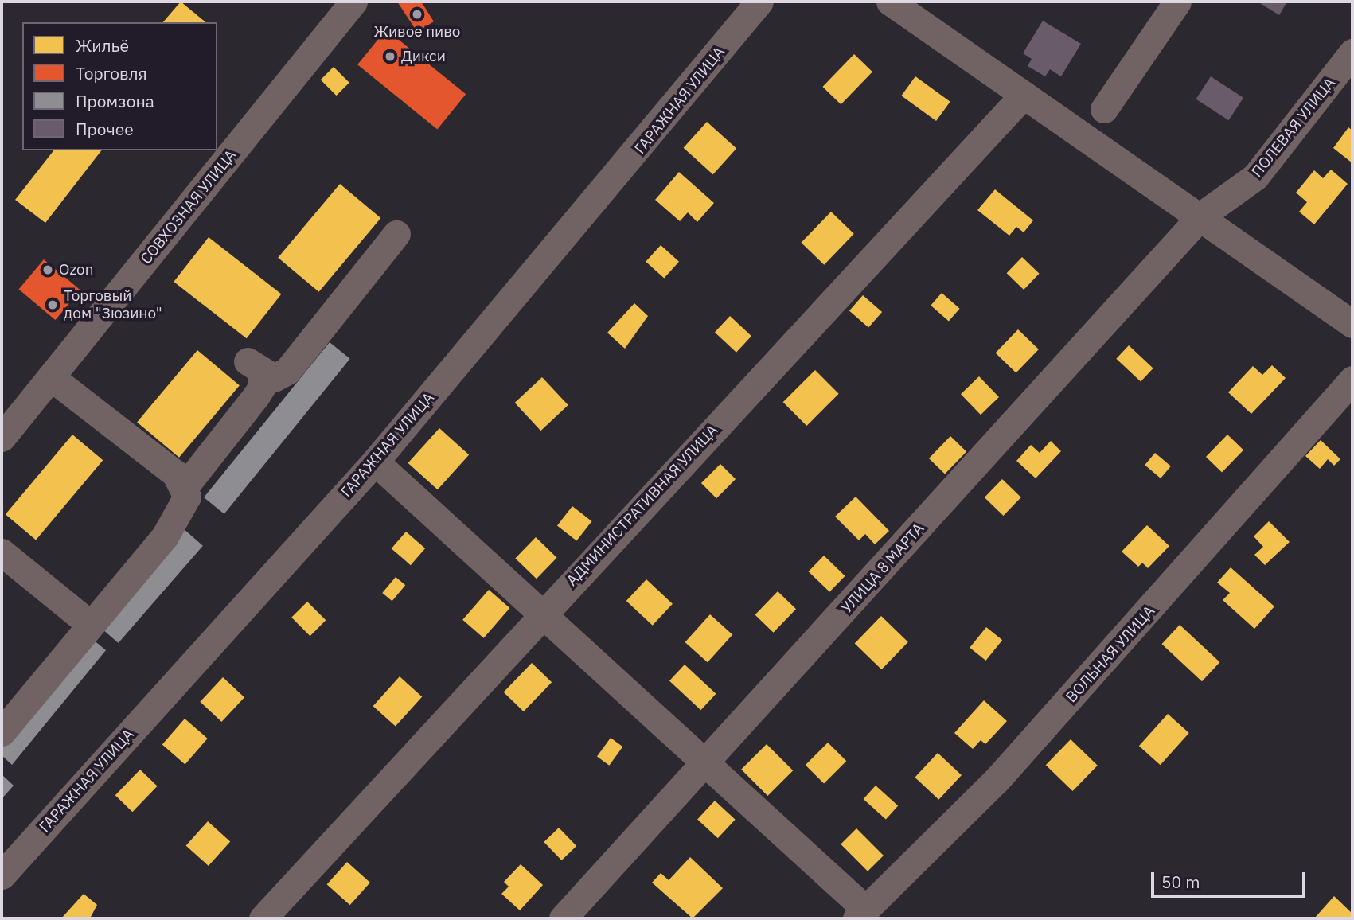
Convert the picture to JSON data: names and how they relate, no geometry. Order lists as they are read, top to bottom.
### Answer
{
  "streets": {
    "street": [
      "ГАРАЖНАЯ УЛИЦА",
      "ПОЛЕВАЯ УЛИЦА",
      "СОВХОЗНАЯ УЛИЦА",
      "АДМИНИСТРАТИВНАЯ УЛИЦА",
      "УЛИЦА 8 МАРТА",
      "ВОЛЬНАЯ УЛИЦА"
    ]
  },
  "crossings": [
    ["ПОЛЕВАЯ УЛИЦА", "УЛИЦА 8 МАРТА"]
  ],
  "places": [
    "Живое пиво",
    "Дикси",
    "Ozon",
    "Торговый дом \"Зюзино\""
  ],
  "legend": [
    "Жильё",
    "Торговля",
    "Промзона",
    "Прочее"
  ],
  "scale_bar": "50 m"
}
